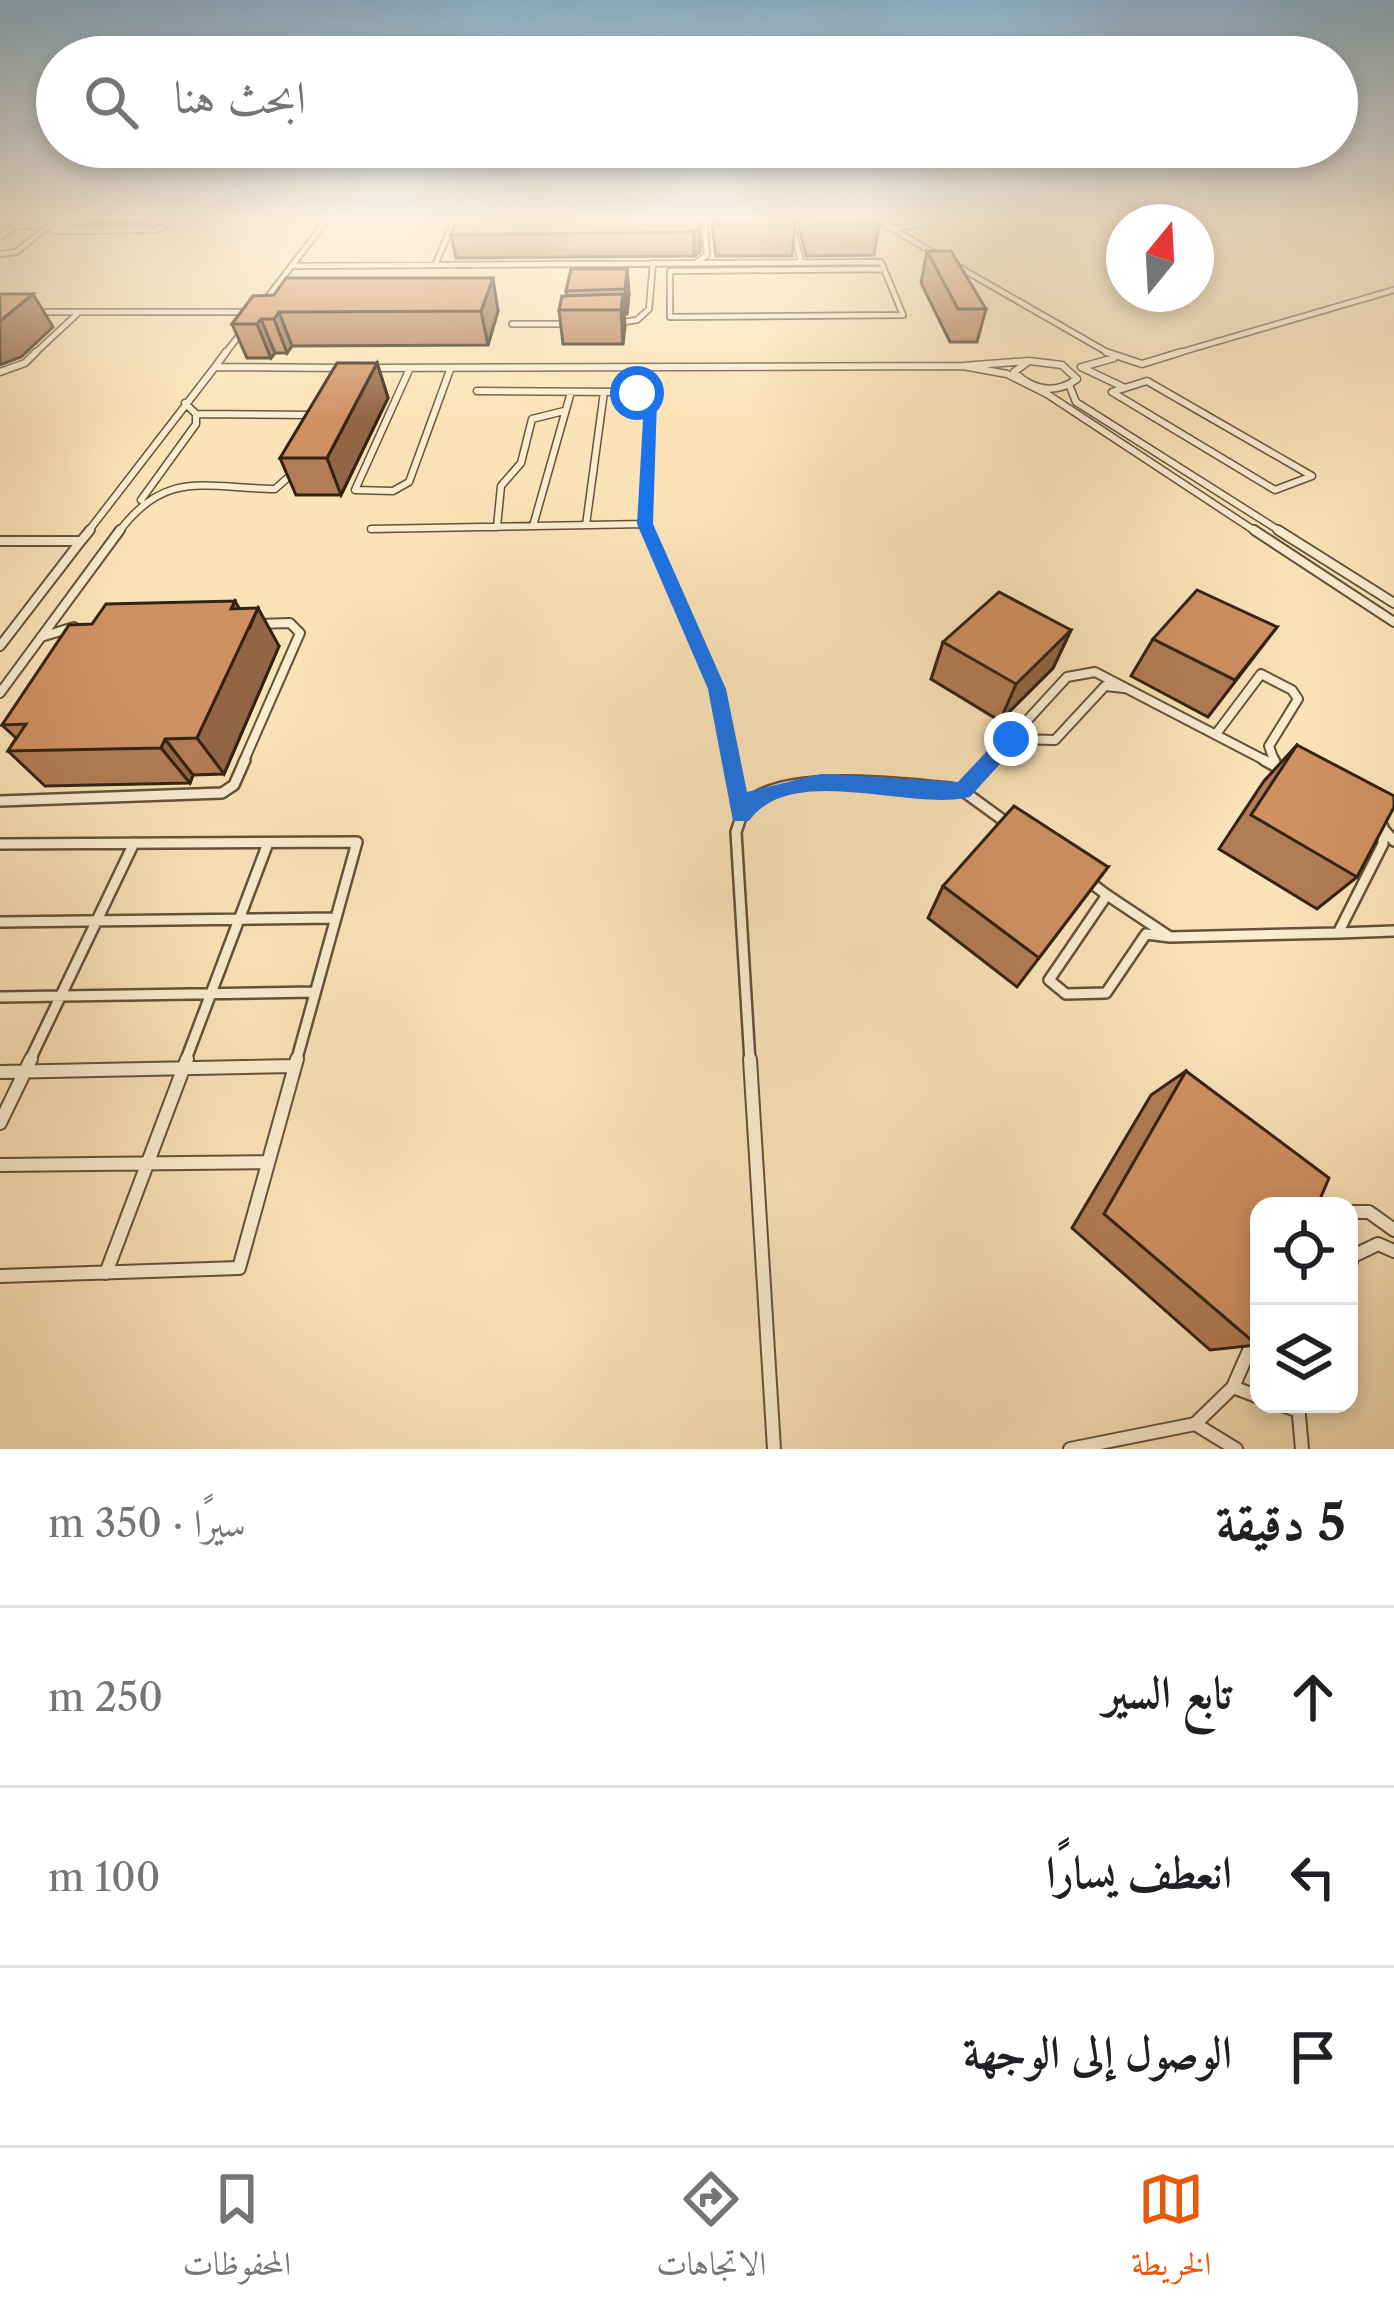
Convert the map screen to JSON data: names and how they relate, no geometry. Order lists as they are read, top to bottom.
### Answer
{
  "north": "top",
  "page": {
    "search": "ابحث هنا",
    "heading": ["5 دقيقة", "سيرًا · 350 m"],
    "list": [
      ["تابع السير", "250 m"],
      ["انعطف يسارًا", "100 m"],
      "الوصول إلى الوجهة"
    ],
    "nav": ["الخريطة", "الاتجاهات", "المحفوظات"]
  }
}
